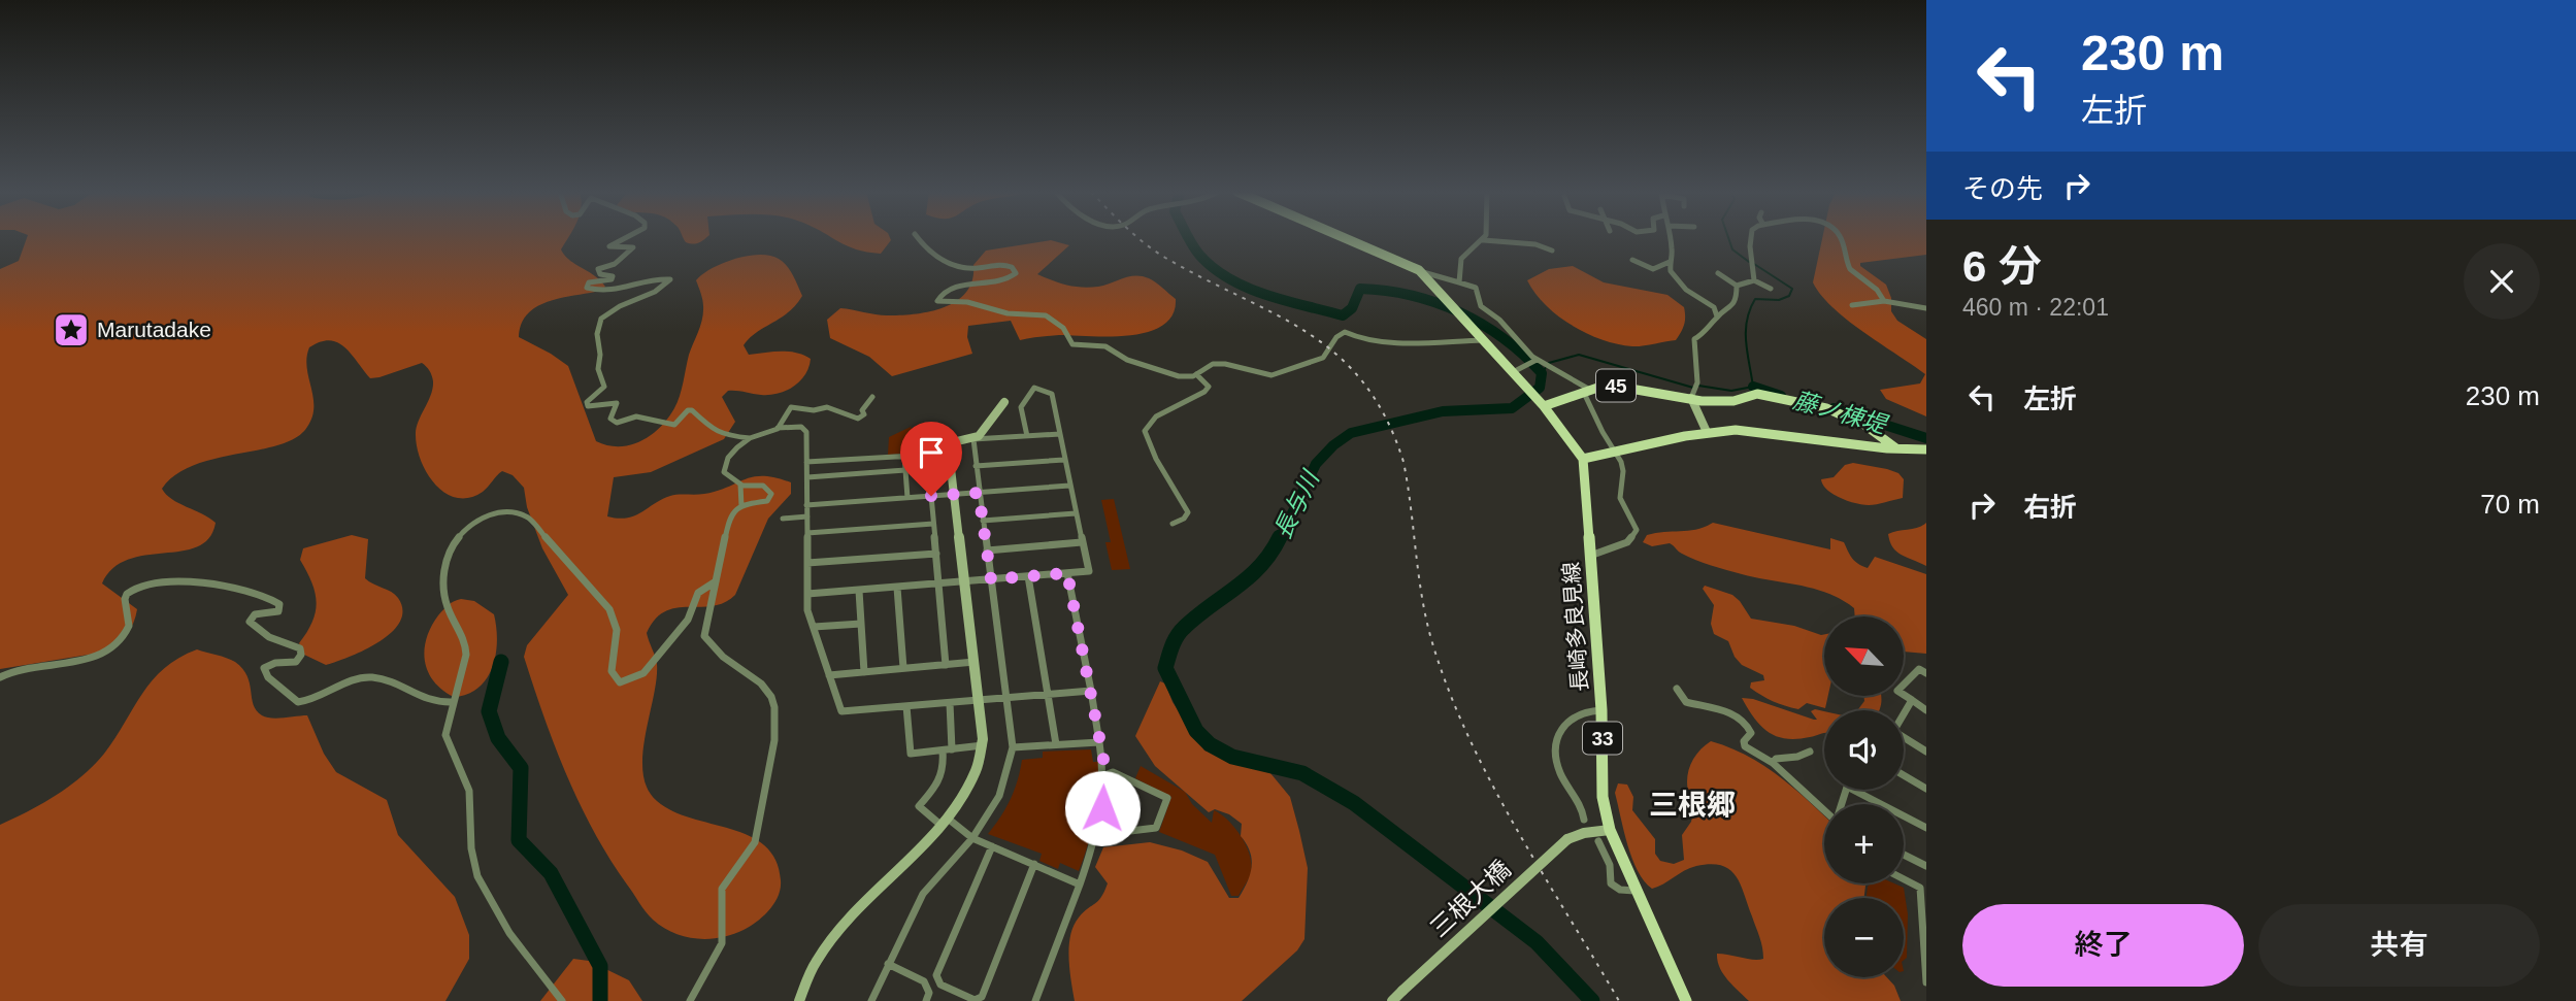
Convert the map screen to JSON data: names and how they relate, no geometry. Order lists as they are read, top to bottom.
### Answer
{
  "streets": {
    "main road": ["45", "長崎多良見線", "33"],
    "street": ["三根大橋"]
  },
  "crossings": [
    ["長崎多良見線", "三根大橋"]
  ],
  "districts": ["三根郷"],
  "water": ["藤ノ棟堤", "長与川"],
  "places": {
    "place": ["Marutadake"]
  },
  "north": "top left",
  "page": {
    "turn": ["230 m", "左折"],
    "then": "その先",
    "heading": ["6 分", "460 m · 22:01"],
    "list": [
      {
        "name": "左折",
        "value": "230 m"
      },
      {
        "name": "右折",
        "value": "70 m"
      }
    ],
    "map_buttons": ["+", "−"],
    "buttons": ["終了", "共有"]
  }
}
